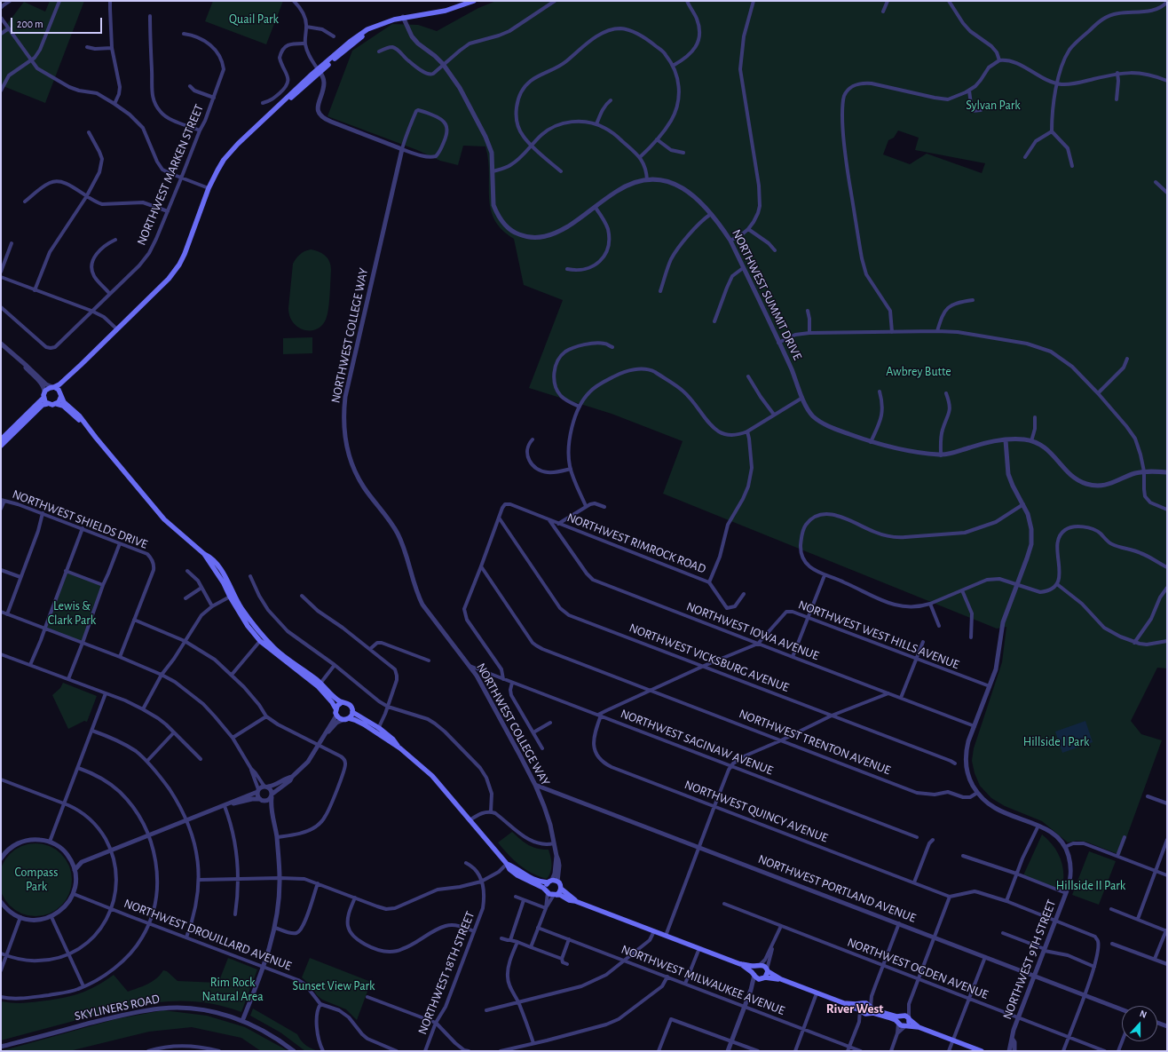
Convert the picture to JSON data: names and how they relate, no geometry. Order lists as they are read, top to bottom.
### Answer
{
  "streets": {
    "street": [
      "NORTHWEST MARKEN STREET",
      "NORTHWEST SUMMIT DRIVE",
      "NORTHWEST COLLEGE WAY",
      "NORTHWEST SHIELDS DRIVE",
      "NORTHWEST RIMROCK ROAD",
      "NORTHWEST IOWA AVENUE",
      "NORTHWEST WEST HILLS AVENUE",
      "NORTHWEST VICKSBURG AVENUE",
      "NORTHWEST SAGINAW AVENUE",
      "NORTHWEST TRENTON AVENUE",
      "NORTHWEST QUINCY AVENUE",
      "NORTHWEST PORTLAND AVENUE",
      "NORTHWEST DROUILLARD AVENUE",
      "NORTHWEST 9TH STREET",
      "NORTHWEST OGDEN AVENUE",
      "NORTHWEST 18TH STREET",
      "NORTHWEST MILWAUKEE AVENUE",
      "SKYLINERS ROAD"
    ]
  },
  "crossings": [
    ["NORTHWEST COLLEGE WAY", "NORTHWEST SAGINAW AVENUE"],
    ["NORTHWEST COLLEGE WAY", "NORTHWEST PORTLAND AVENUE"],
    ["NORTHWEST RIMROCK ROAD", "NORTHWEST IOWA AVENUE"],
    ["NORTHWEST RIMROCK ROAD", "NORTHWEST VICKSBURG AVENUE"],
    ["NORTHWEST IOWA AVENUE", "NORTHWEST WEST HILLS AVENUE"],
    ["NORTHWEST WEST HILLS AVENUE", "NORTHWEST VICKSBURG AVENUE"],
    ["NORTHWEST WEST HILLS AVENUE", "NORTHWEST SAGINAW AVENUE"],
    ["NORTHWEST WEST HILLS AVENUE", "NORTHWEST TRENTON AVENUE"],
    ["NORTHWEST WEST HILLS AVENUE", "NORTHWEST QUINCY AVENUE"],
    ["NORTHWEST SAGINAW AVENUE", "NORTHWEST QUINCY AVENUE"],
    ["NORTHWEST PORTLAND AVENUE", "NORTHWEST 9TH STREET"],
    ["NORTHWEST 9TH STREET", "NORTHWEST OGDEN AVENUE"]
  ],
  "districts": ["River West"],
  "parks": [
    "Quail Park",
    "Sylvan Park",
    "Awbrey Butte",
    "Lewis & Clark Park",
    "Hillside I Park",
    "Compass Park",
    "Hillside II Park",
    "Rim Rock Natural Area",
    "Sunset View Park"
  ],
  "scale_bar": "200 m",
  "north": "top"
}
